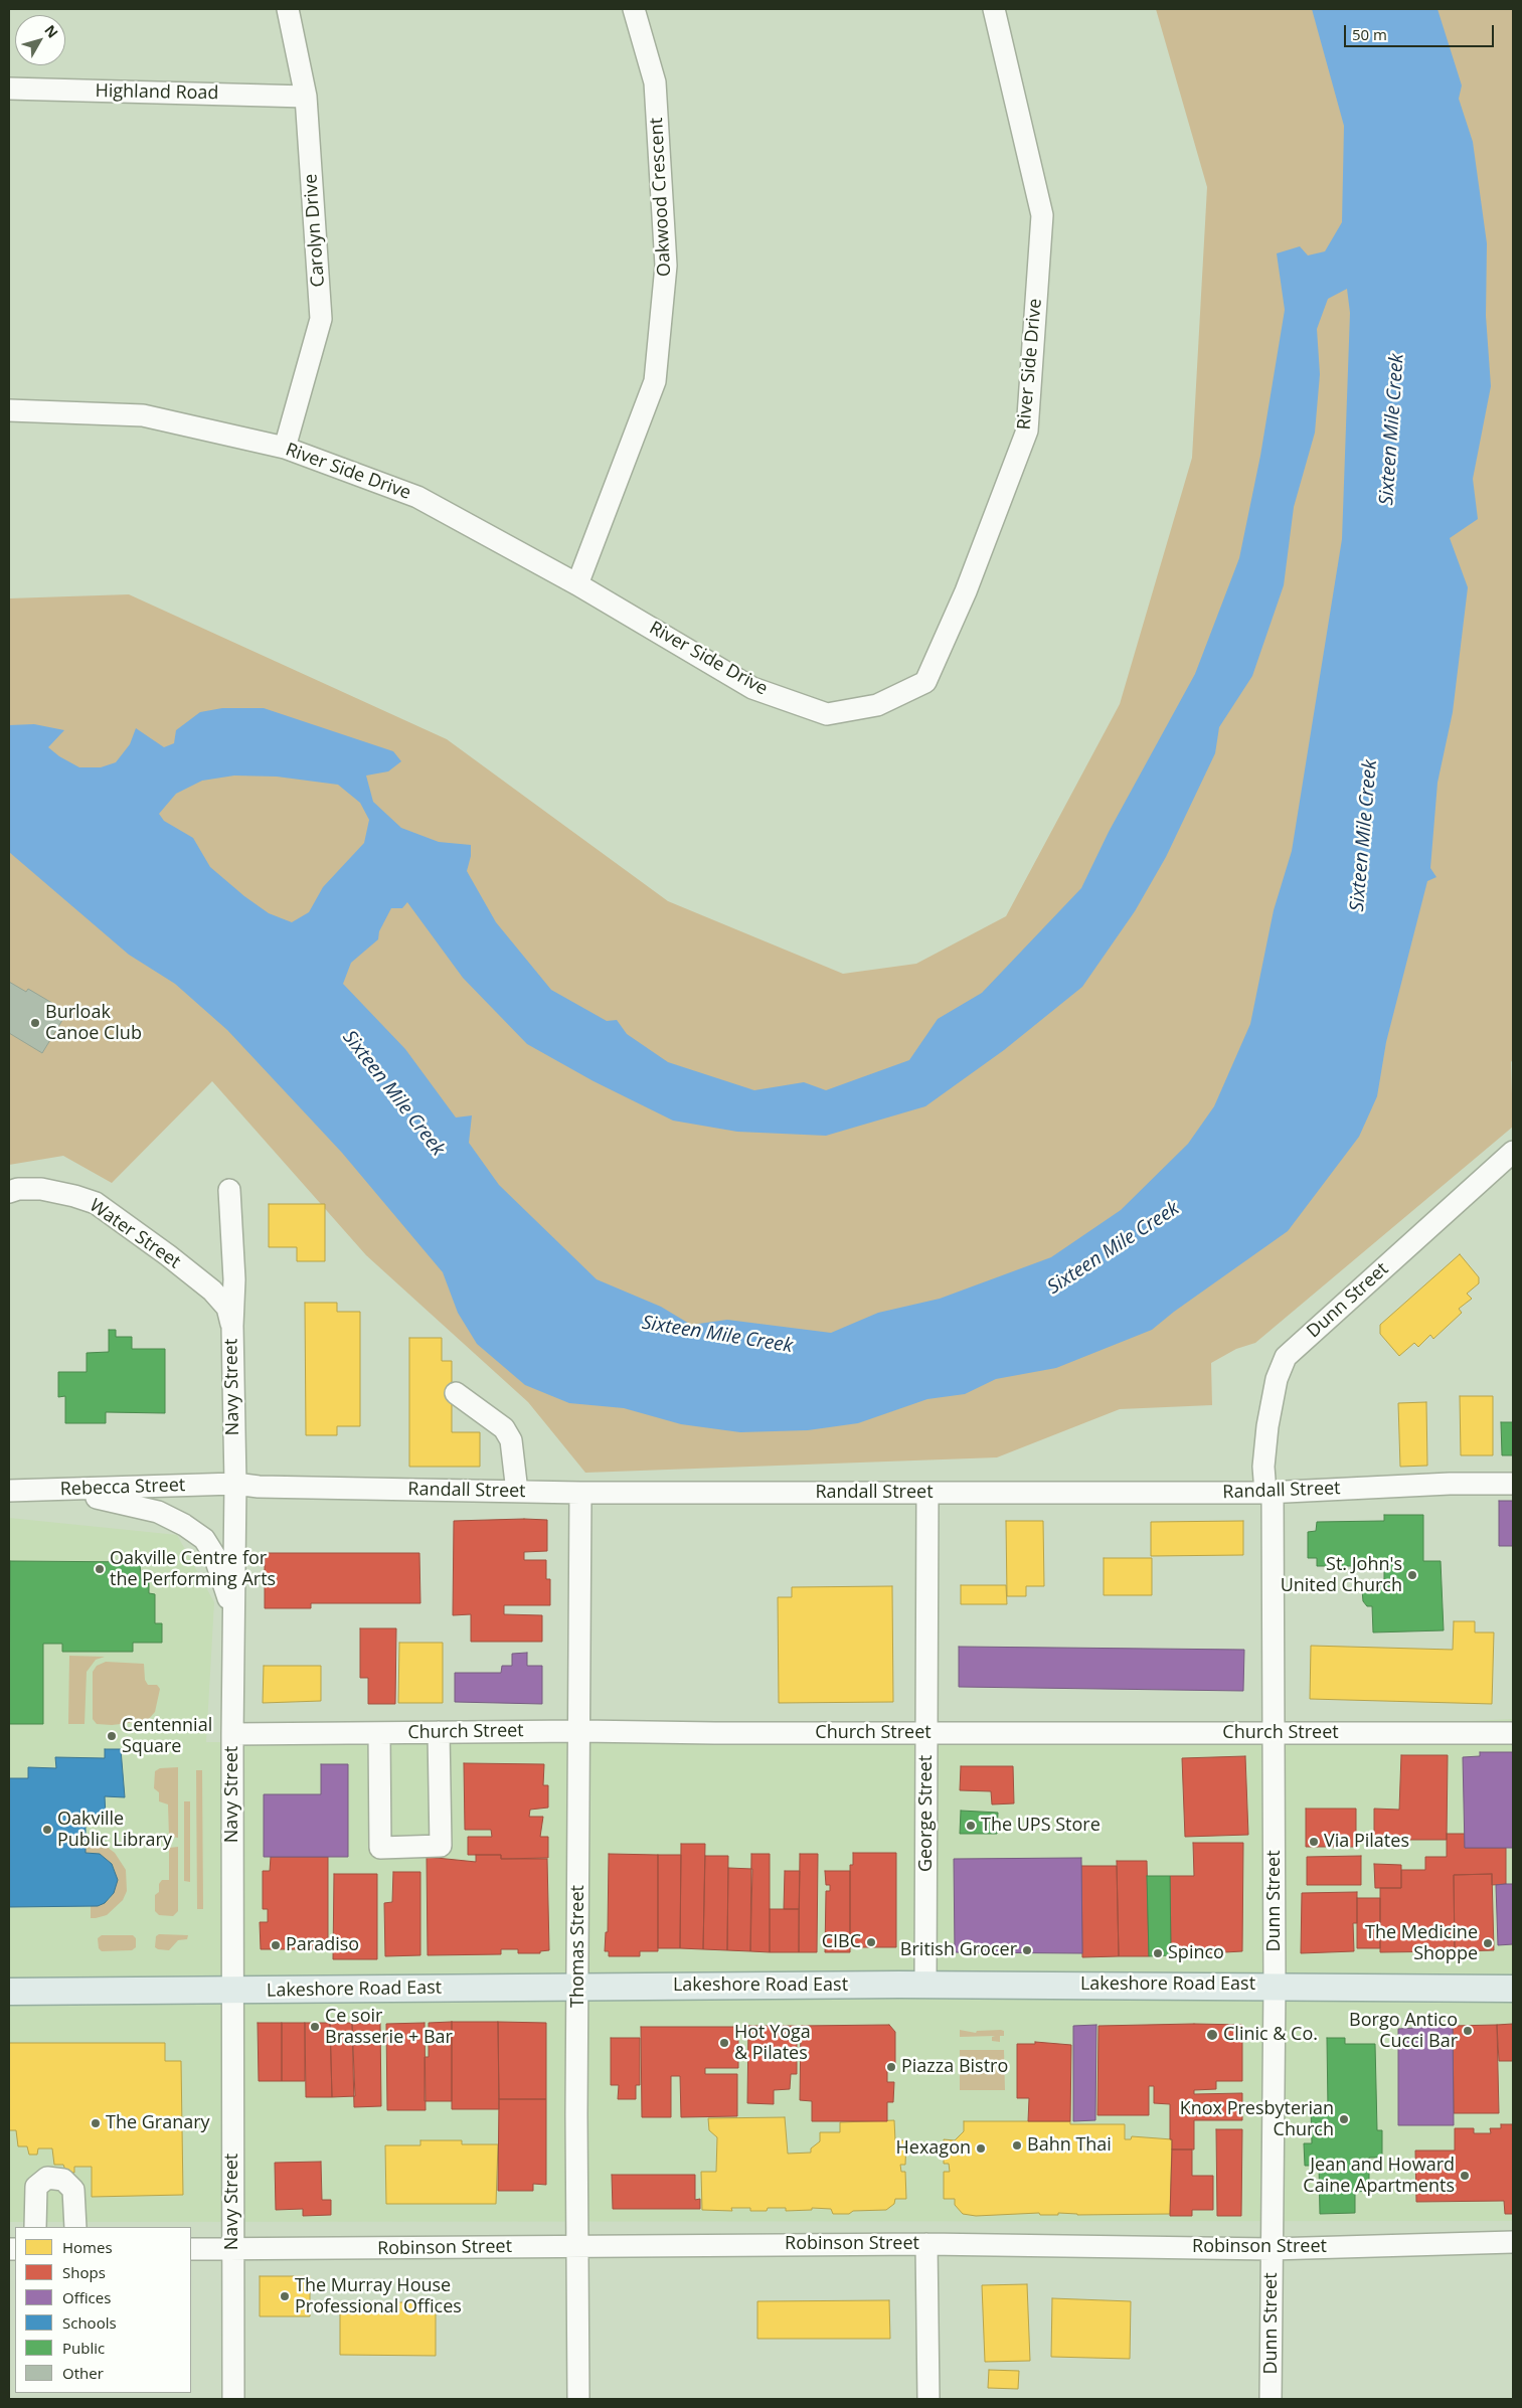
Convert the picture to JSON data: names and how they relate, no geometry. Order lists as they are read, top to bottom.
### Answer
{
  "streets": {
    "main road": ["Lakeshore Road East"],
    "street": [
      "Highland Road",
      "Oakwood Crescent",
      "Carolyn Drive",
      "River Side Drive",
      "Water Street",
      "Dunn Street",
      "Navy Street",
      "Rebecca Street",
      "Randall Street",
      "Church Street",
      "George Street",
      "Thomas Street",
      "Robinson Street"
    ]
  },
  "crossings": [
    ["Highland Road", "Carolyn Drive"],
    ["Oakwood Crescent", "River Side Drive"],
    ["Carolyn Drive", "River Side Drive"],
    ["Water Street", "Navy Street"],
    ["Dunn Street", "Randall Street"],
    ["Dunn Street", "Church Street"],
    ["Dunn Street", "Lakeshore Road East"],
    ["Dunn Street", "Robinson Street"],
    ["Navy Street", "Rebecca Street"],
    ["Navy Street", "Randall Street"],
    ["Navy Street", "Church Street"],
    ["Navy Street", "Lakeshore Road East"],
    ["Navy Street", "Robinson Street"],
    ["Rebecca Street", "Randall Street"],
    ["Randall Street", "George Street"],
    ["Randall Street", "Thomas Street"],
    ["Church Street", "George Street"],
    ["Church Street", "Thomas Street"],
    ["George Street", "Lakeshore Road East"],
    ["Thomas Street", "Lakeshore Road East"],
    ["Thomas Street", "Robinson Street"]
  ],
  "water": ["Sixteen Mile Creek"],
  "places": [
    "Burloak Canoe Club",
    "Oakville Centre for the Performing Arts",
    "St. John's United Church",
    "Centennial Square",
    "The UPS Store",
    "Oakville Public Library",
    "Via Pilates",
    "CIBC",
    "The Medicine Shoppe",
    "Paradiso",
    "British Grocer",
    "Spinco",
    "Ce soir Brasserie + Bar",
    "Borgo Antico Cucci Bar",
    "Clinic & Co.",
    "Hot Yoga & Pilates",
    "Piazza Bistro",
    "Knox Presbyterian Church",
    "The Granary",
    "Bahn Thai",
    "Hexagon",
    "Jean and Howard Caine Apartments",
    "The Murray House Professional Offices"
  ],
  "legend": [
    "Homes",
    "Shops",
    "Offices",
    "Schools",
    "Public",
    "Other"
  ],
  "scale_bar": "50 m",
  "north": "top right"
}
